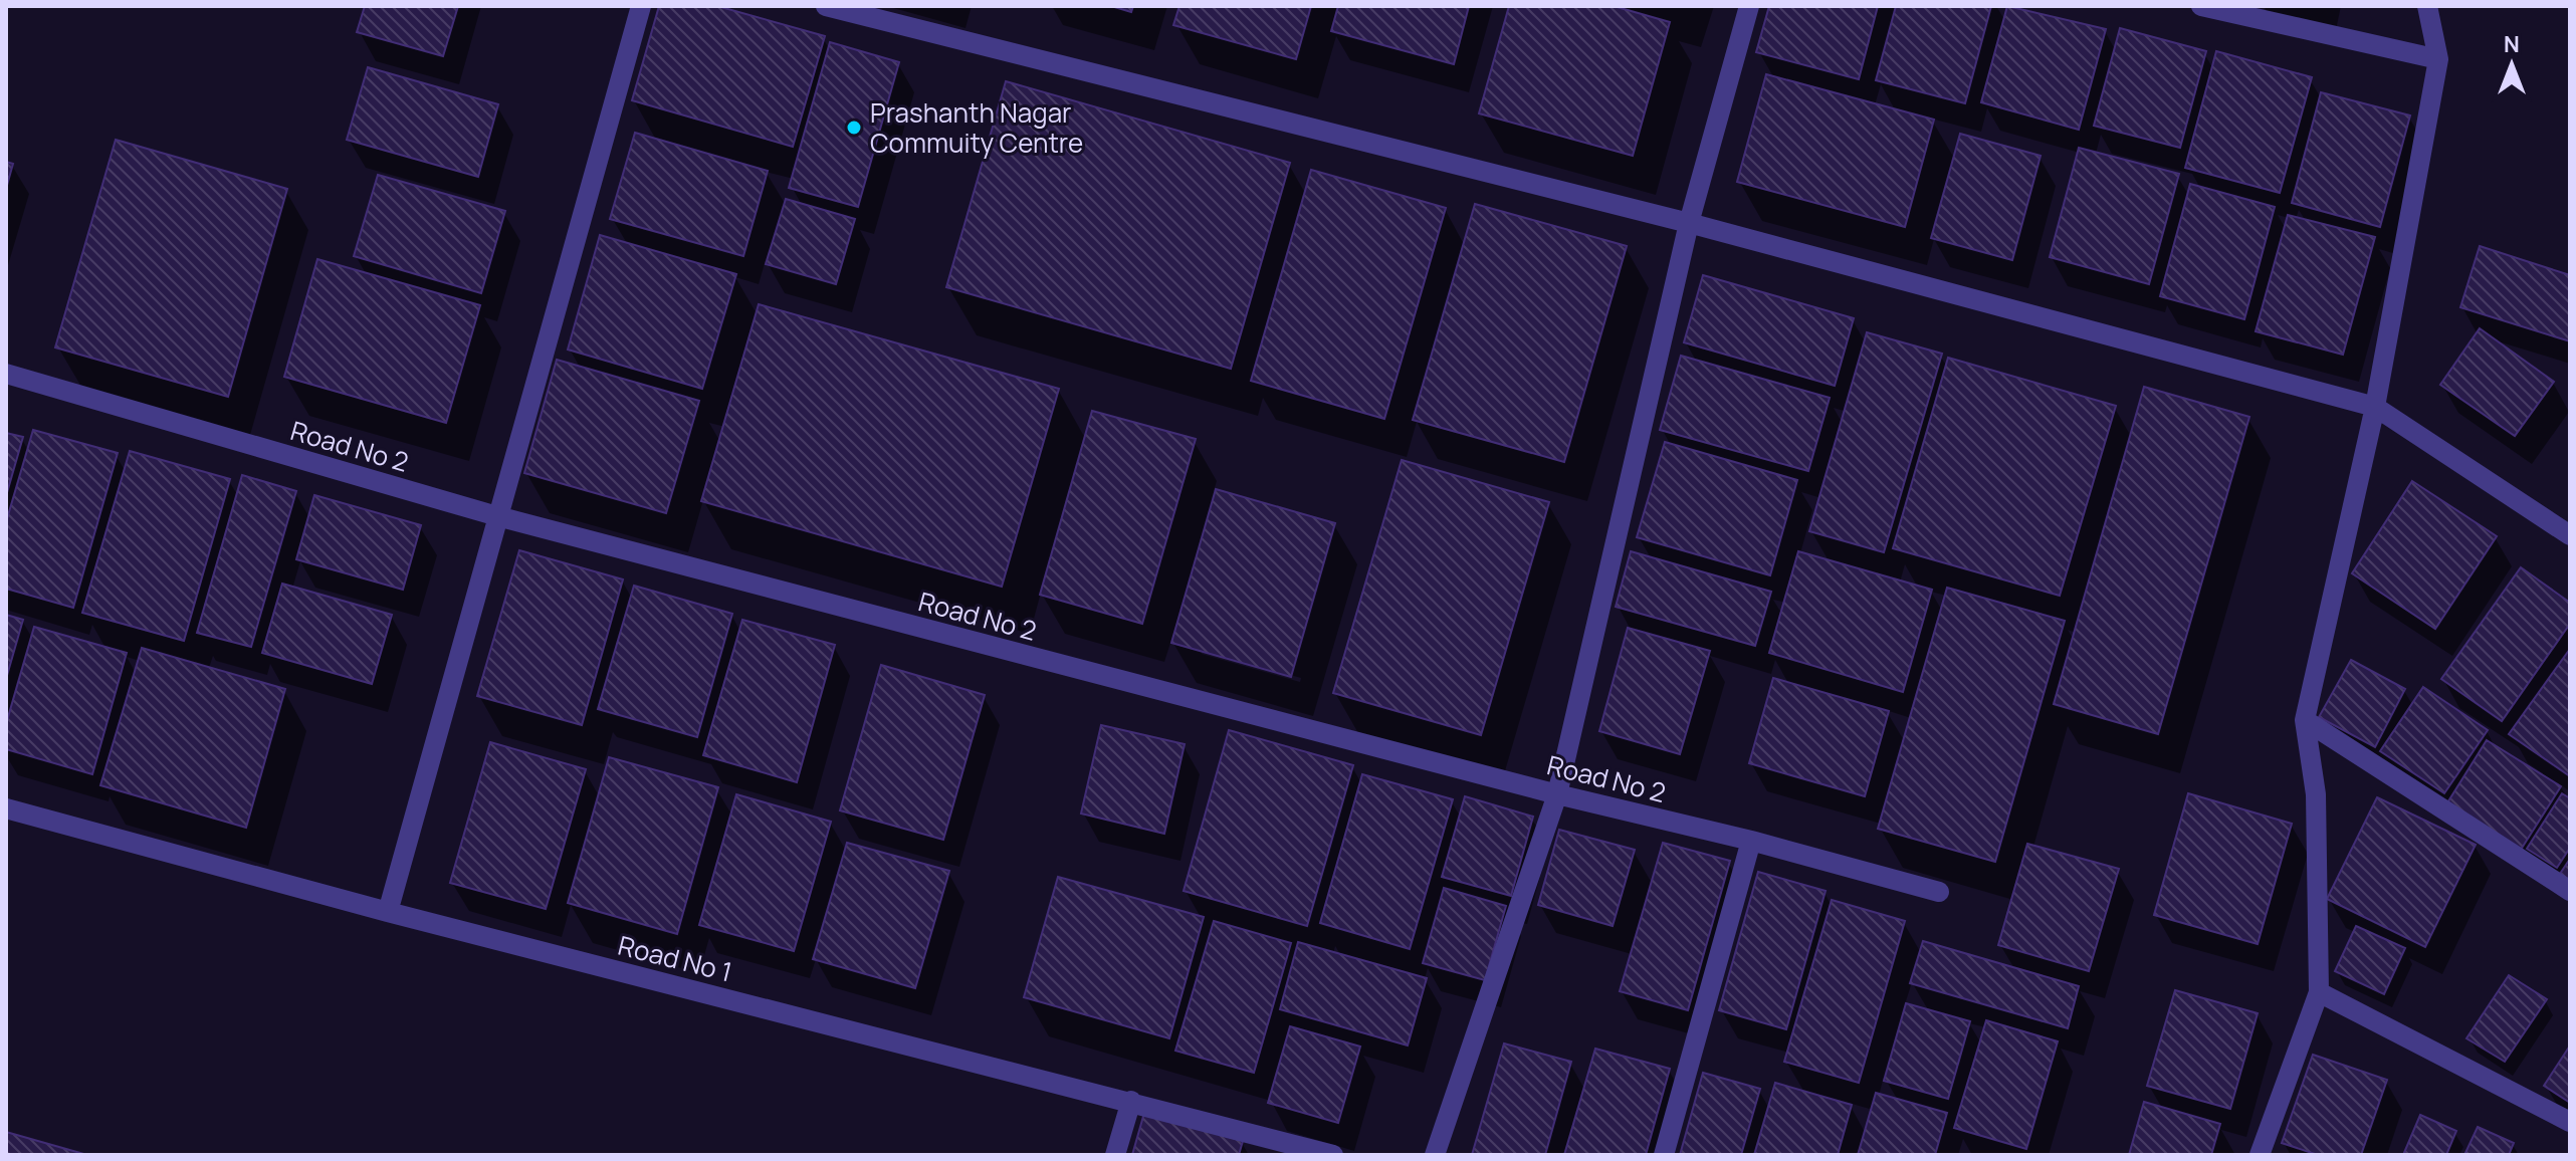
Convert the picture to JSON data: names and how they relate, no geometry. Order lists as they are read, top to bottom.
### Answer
{
  "streets": {
    "street": ["Road No 2", "Road No 1"]
  },
  "places": ["Prashanth Nagar Commuity Centre"],
  "north": "top"
}
